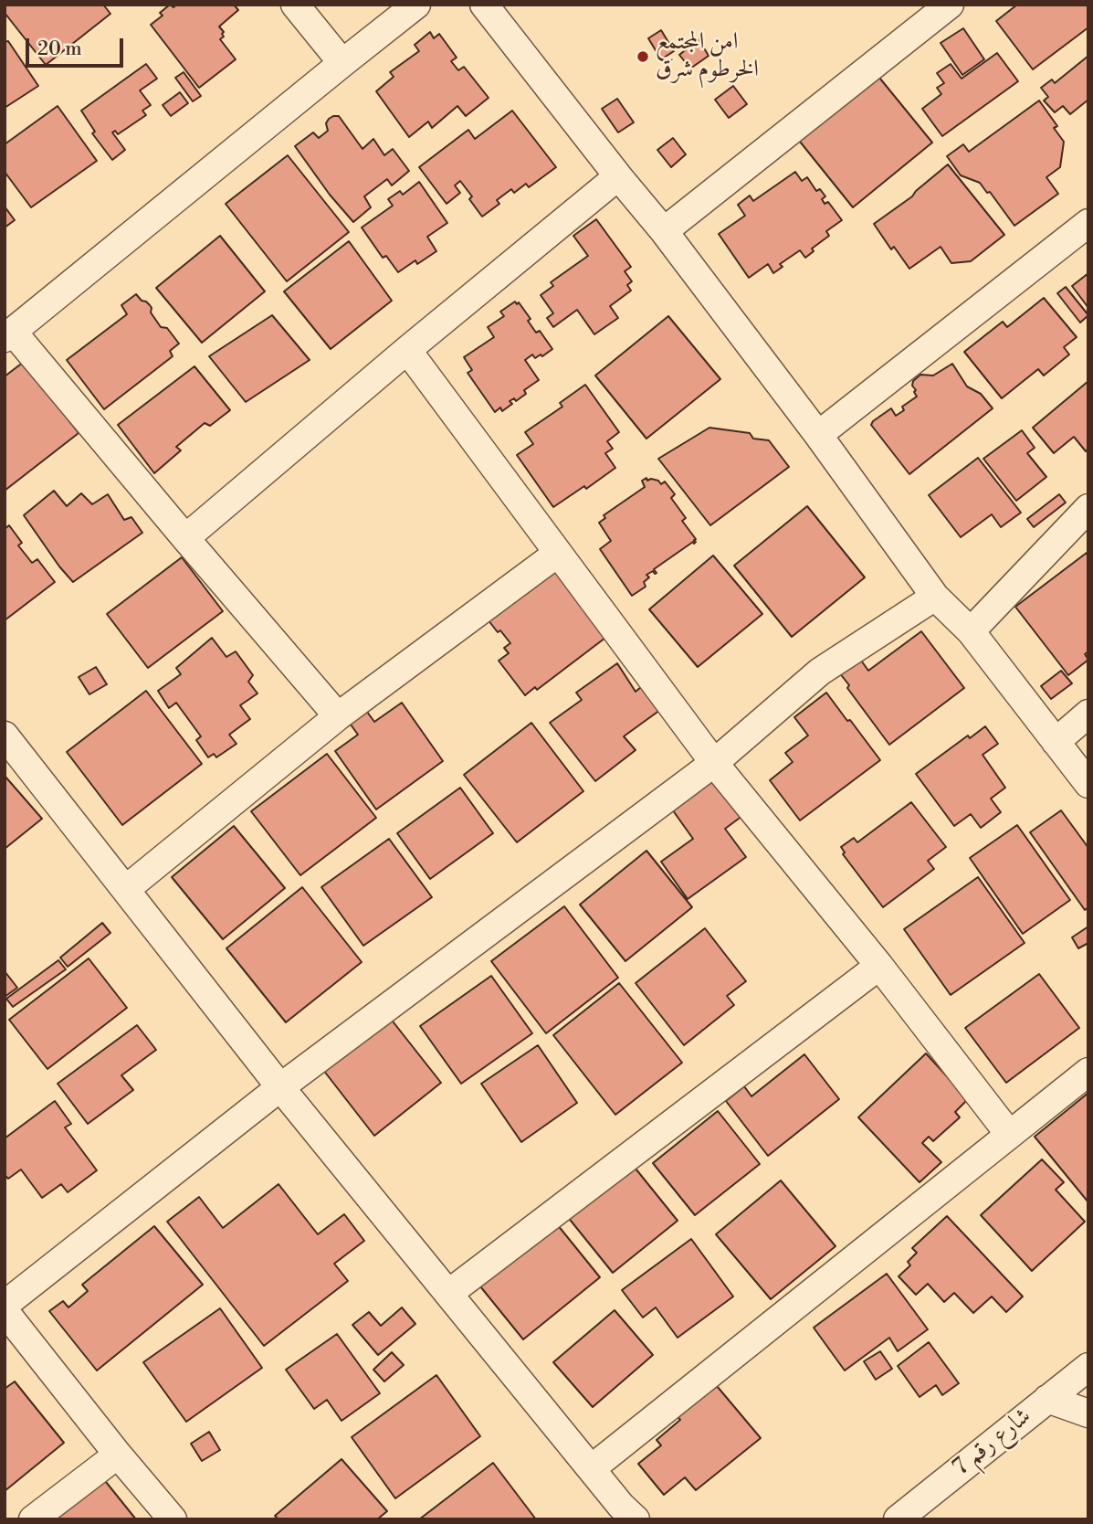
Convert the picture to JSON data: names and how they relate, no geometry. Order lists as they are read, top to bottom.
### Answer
{
  "streets": {
    "street": ["شارع رقم 7"]
  },
  "places": ["امن المجتمع الخرطوم شرق"],
  "scale_bar": "20 m"
}
